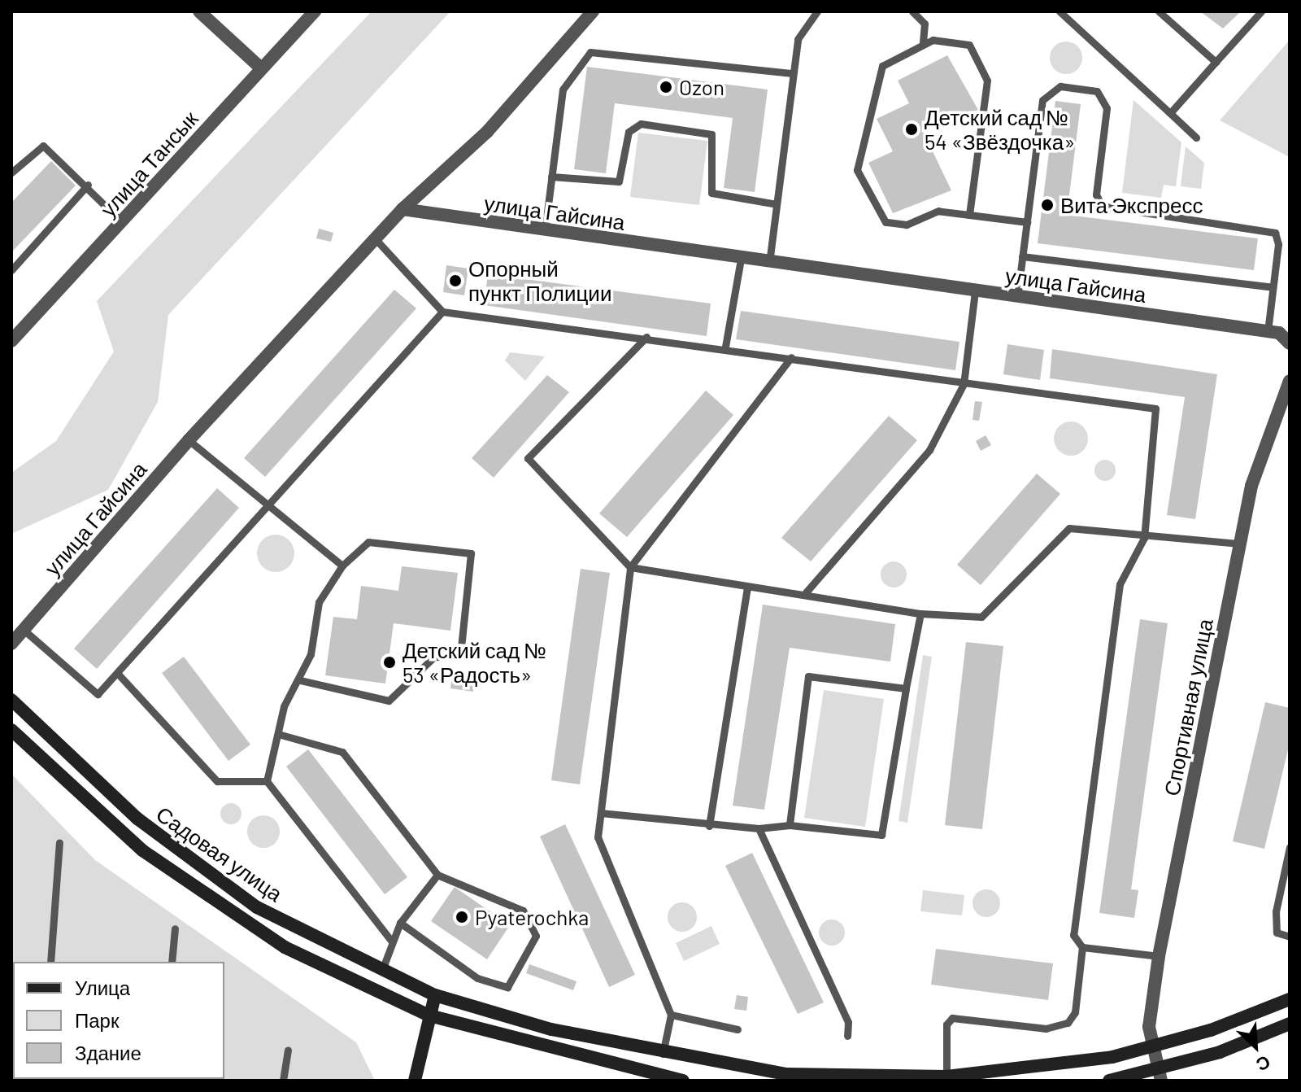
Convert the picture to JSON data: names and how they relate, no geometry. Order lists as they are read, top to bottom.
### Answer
{
  "streets": {
    "street": [
      "улица Тансык",
      "улица Гайсина",
      "Спортивная улица",
      "Садовая улица"
    ]
  },
  "crossings": [
    ["Спортивная улица", "Садовая улица"]
  ],
  "places": [
    "Ozon",
    "Детский сад № 54 «Звёздочка»",
    "Вита Экспресс",
    "Опорный пункт Полиции",
    "Детский сад № 53 «Радость»",
    "Pyaterochka"
  ],
  "legend": ["Улица", "Парк", "Здание"],
  "north": "bottom right"
}
